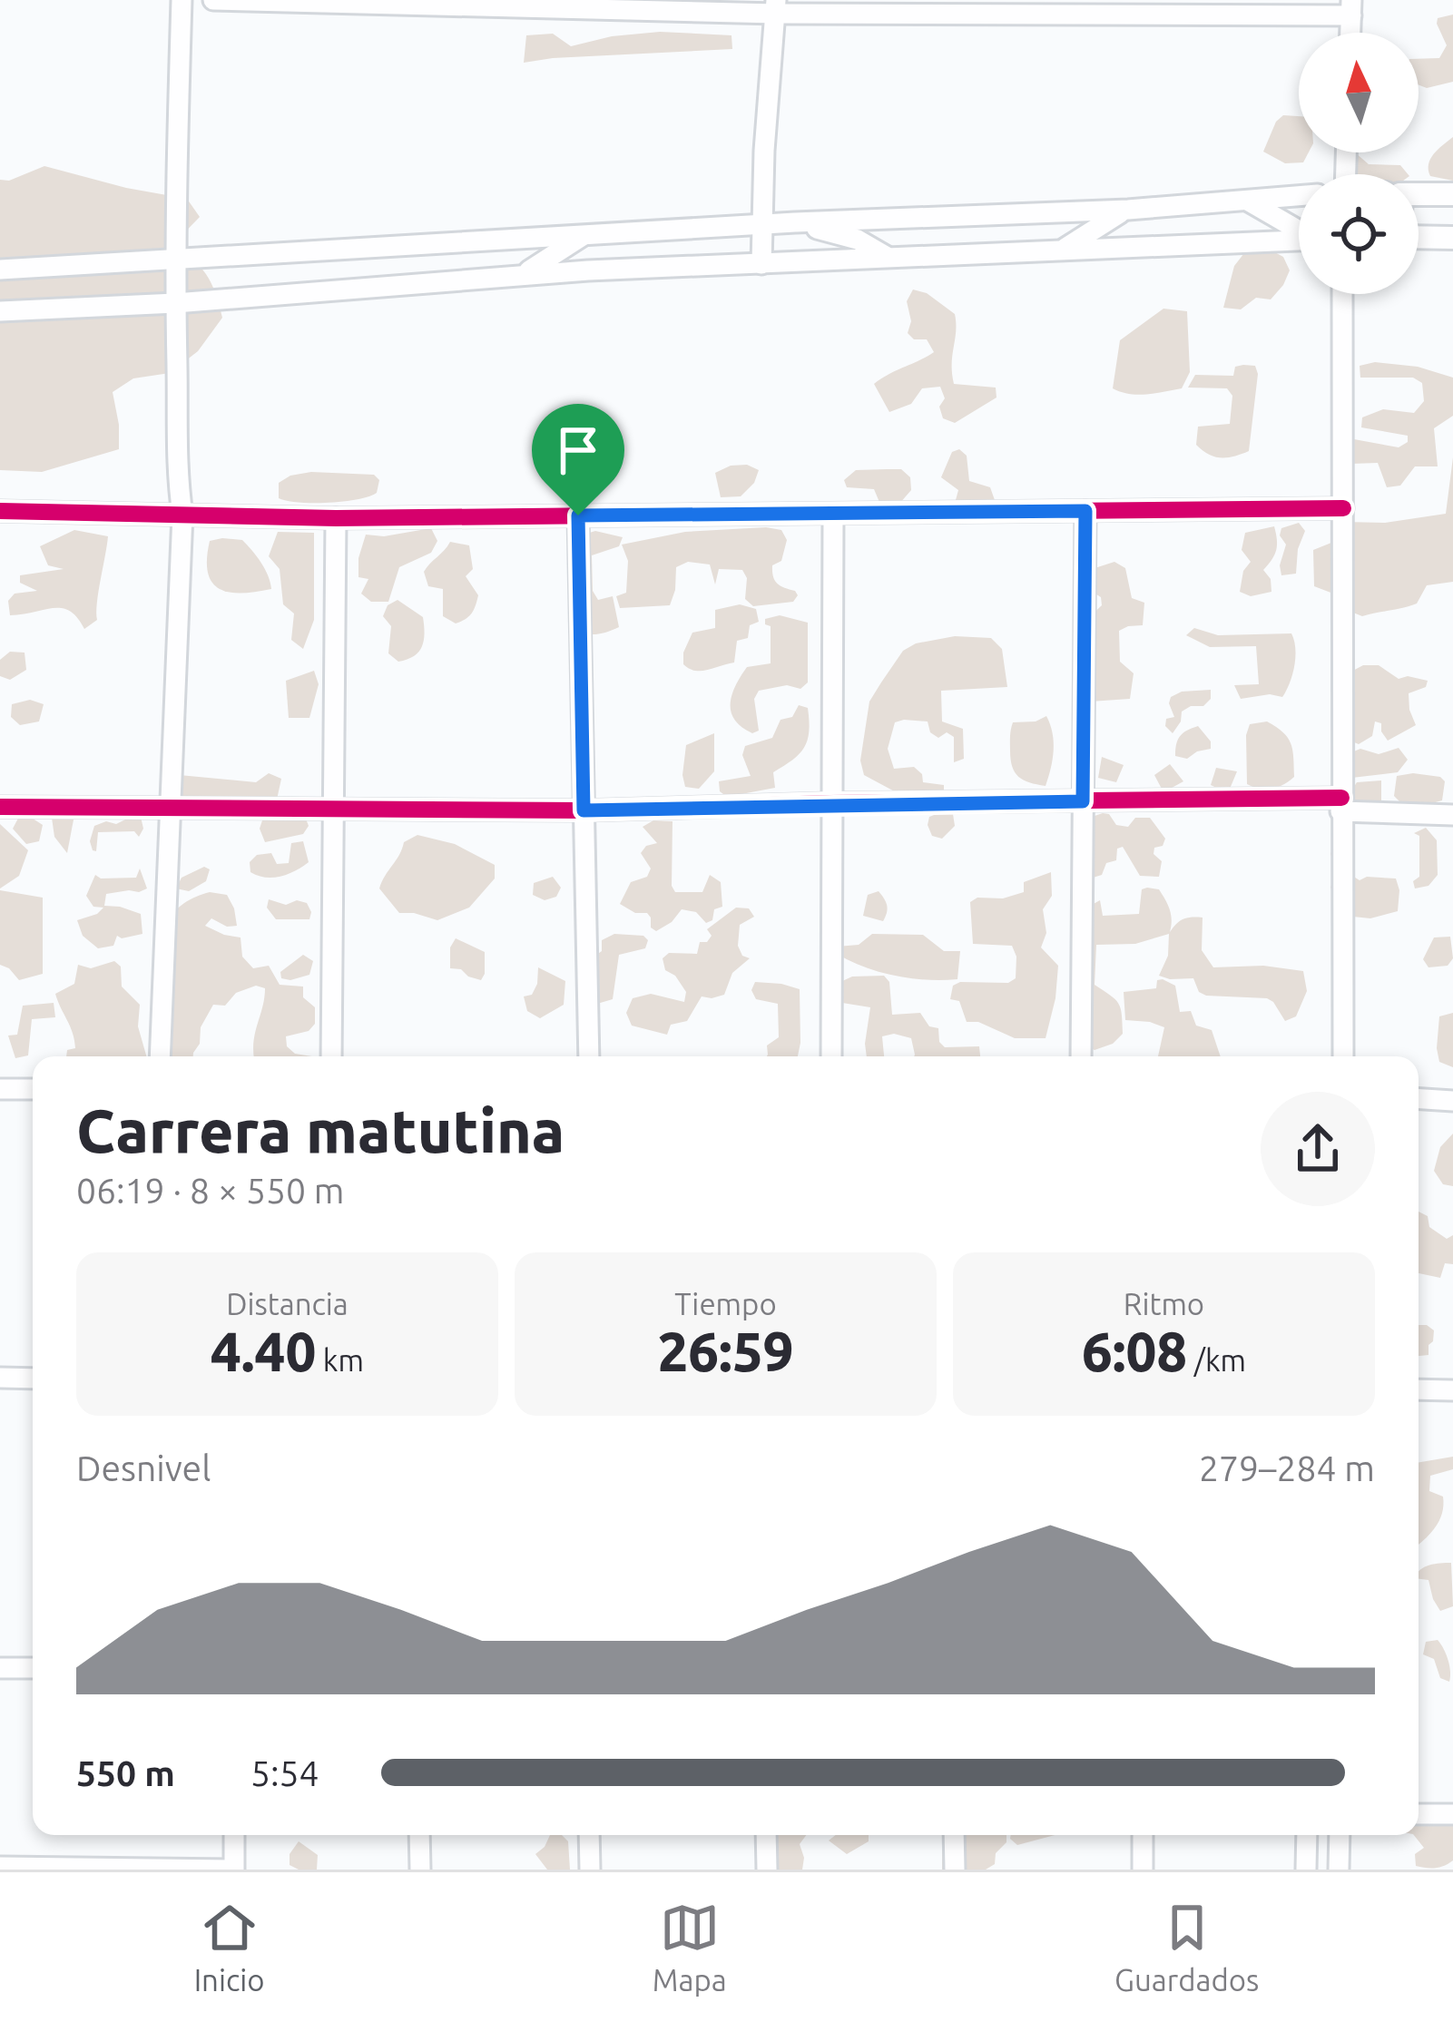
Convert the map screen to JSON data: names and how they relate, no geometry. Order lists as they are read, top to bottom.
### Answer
{
  "north": "top",
  "page": {
    "heading": ["Carrera matutina", "06:19 · 8 × 550 m"],
    "stats": [
      ["Distancia", "4.40 km"],
      ["Tiempo", "26:59"],
      ["Ritmo", "6:08 /km"]
    ],
    "chart": ["Desnivel", "279–284 m"],
    "list": [
      {
        "name": "550 m",
        "note": "5:54"
      }
    ],
    "tabs": ["Inicio", "Mapa", "Guardados"]
  }
}
